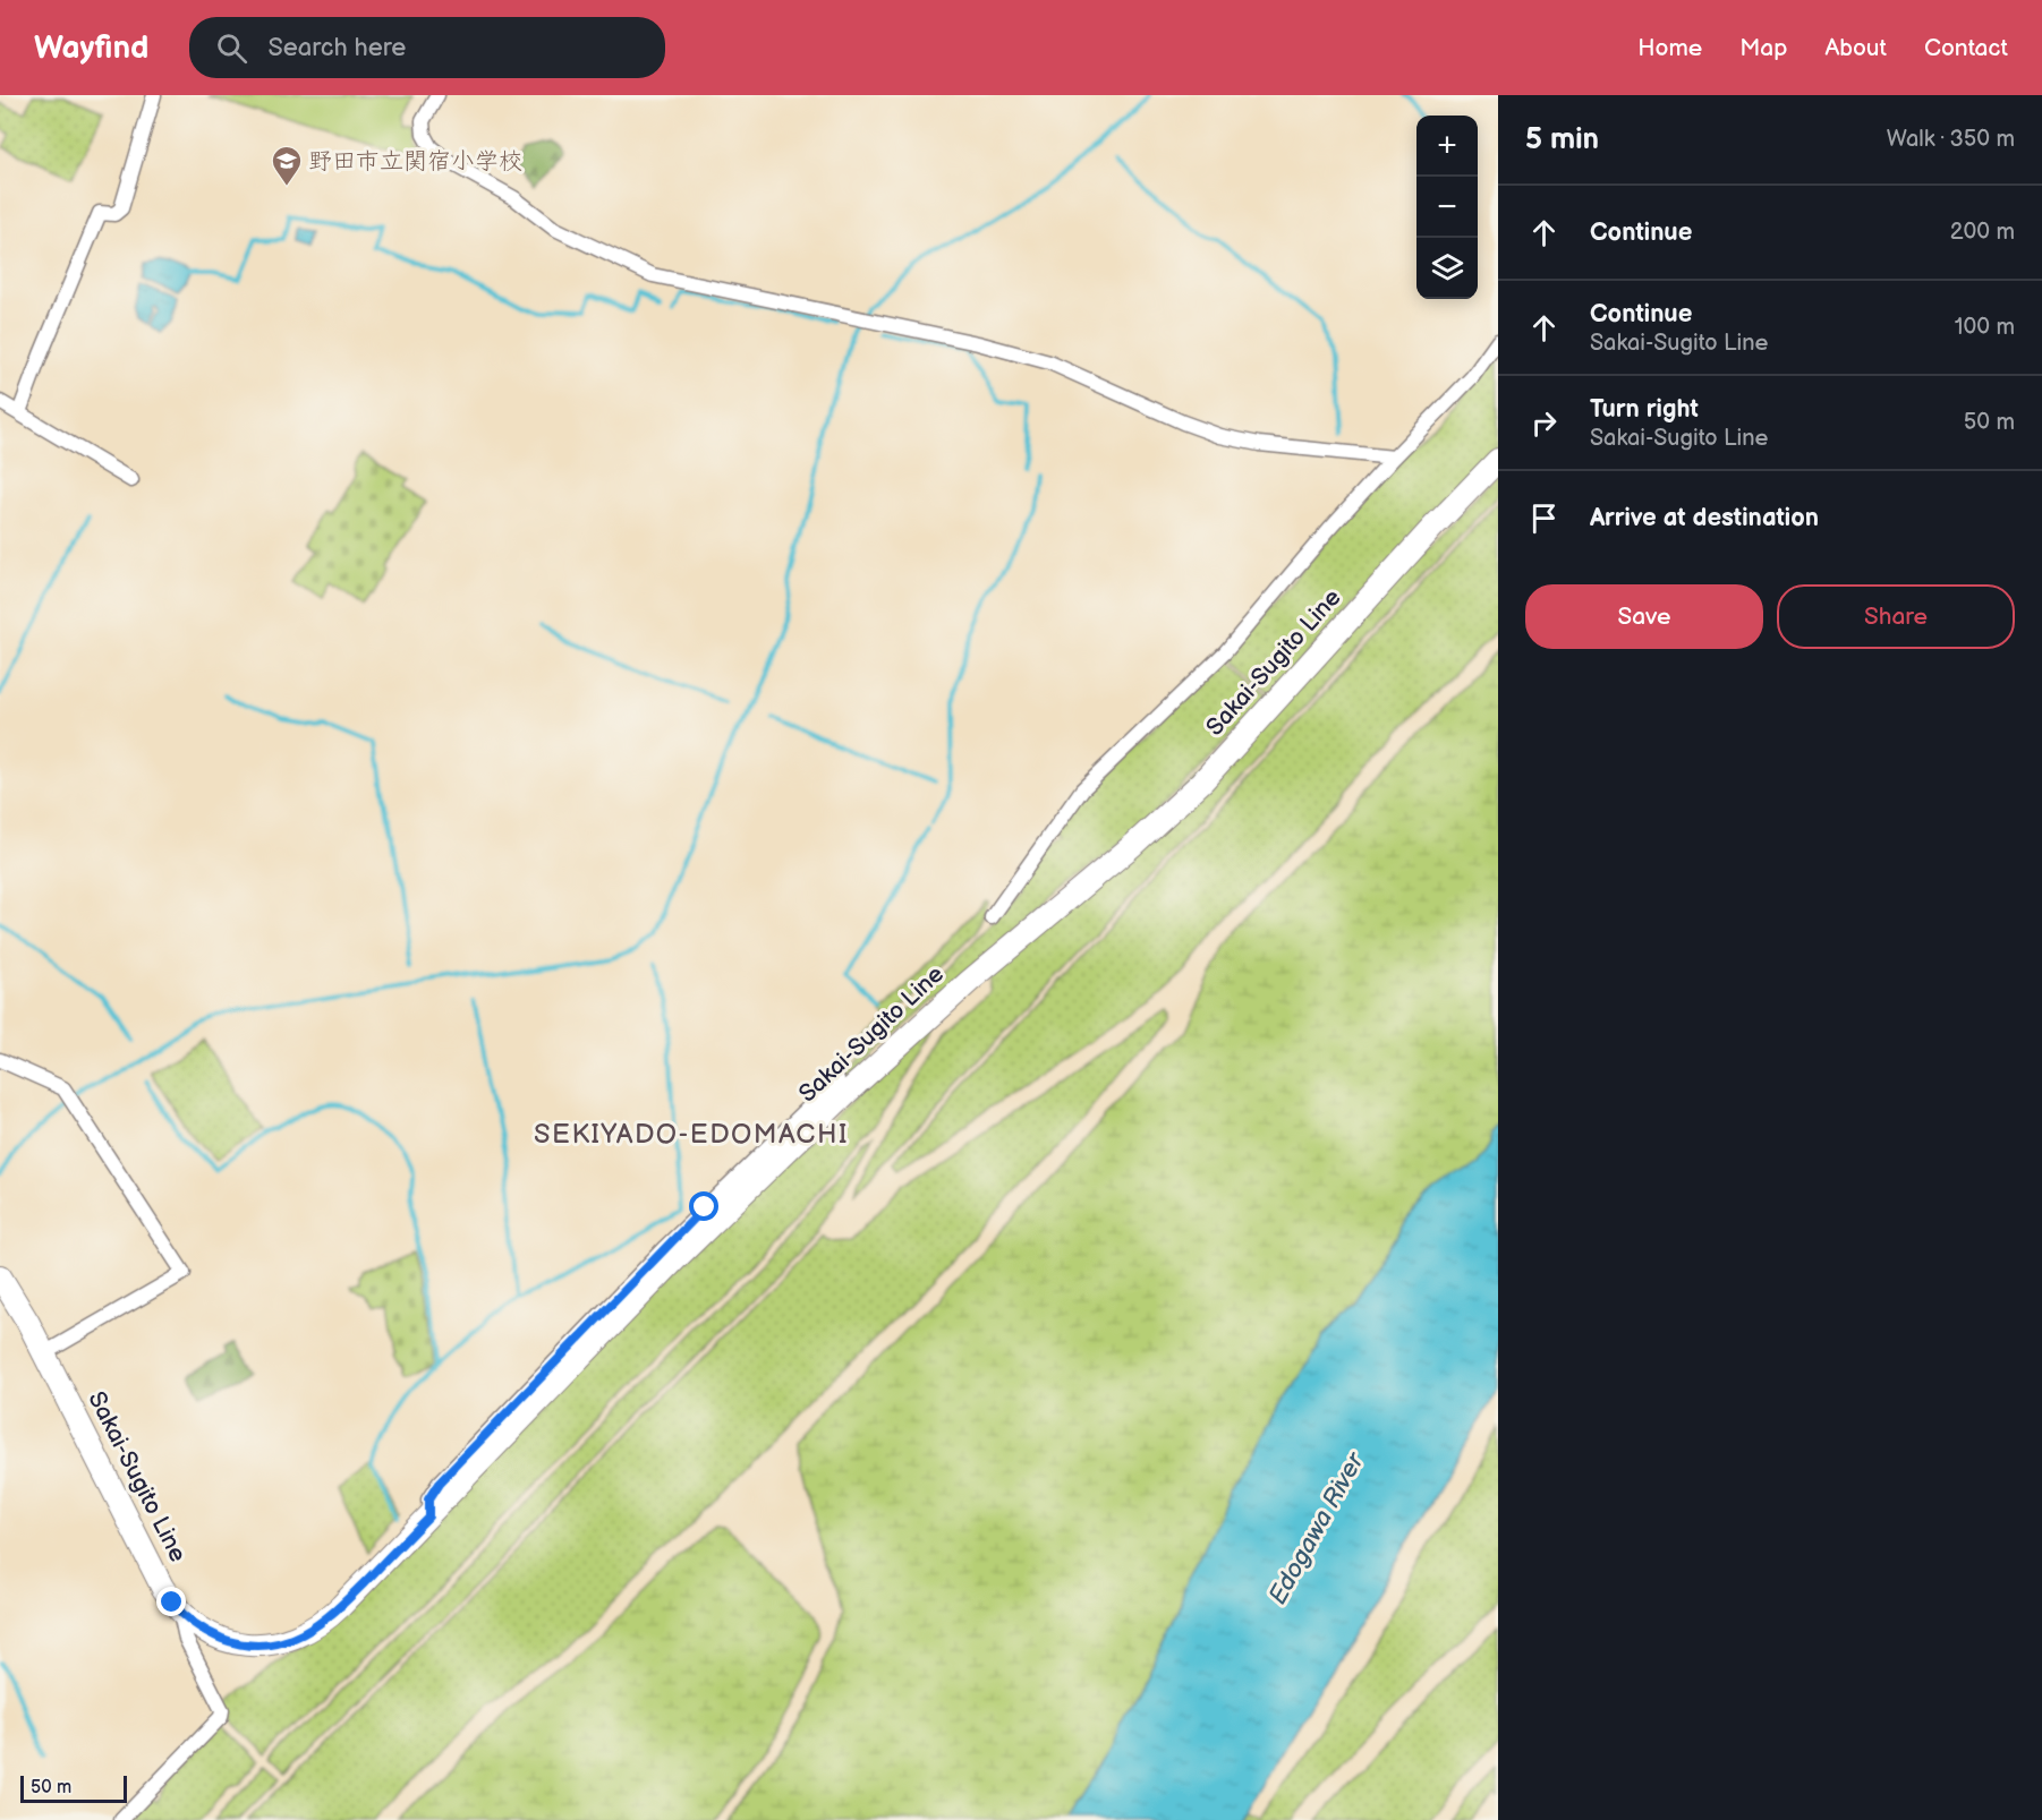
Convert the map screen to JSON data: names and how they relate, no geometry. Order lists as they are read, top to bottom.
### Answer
{
  "streets": {
    "main road": ["Sakai-Sugito Line"]
  },
  "districts": ["SEKIYADO-EDOMACHI"],
  "water": ["Edogawa River"],
  "places": {
    "school or university": ["野田市立関宿小学校"]
  },
  "scale_bar": "50 m",
  "page": {
    "header": "Wayfind",
    "search": "Search here",
    "nav": [
      "Home",
      "Map",
      "About",
      "Contact"
    ],
    "heading": ["5 min", "Walk · 350 m"],
    "map_buttons": ["+", "−"],
    "list": [
      ["Continue", "200 m"],
      ["Continue", "Sakai-Sugito Line", "100 m"],
      ["Turn right", "Sakai-Sugito Line", "50 m"],
      "Arrive at destination"
    ],
    "buttons": ["Save", "Share"],
    "scale": "50 m"
  }
}
